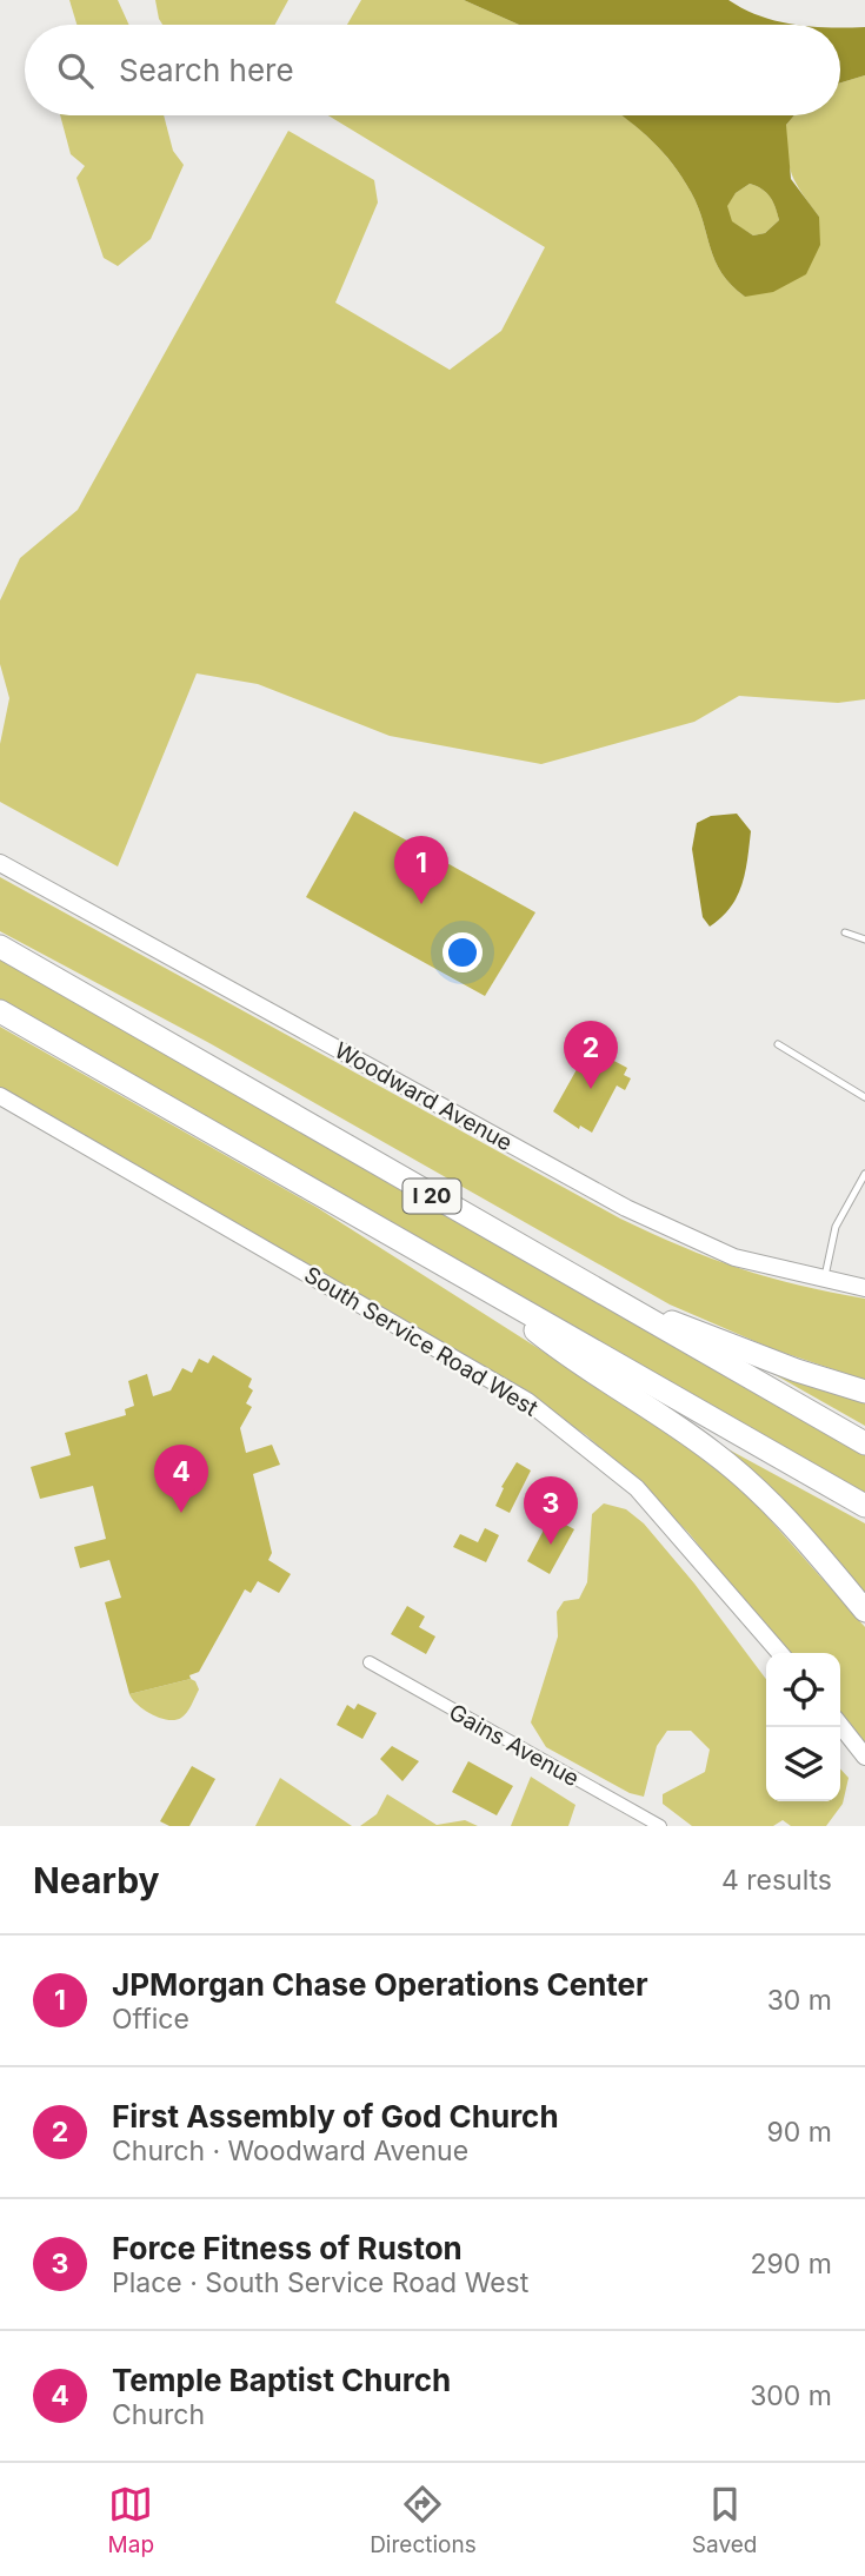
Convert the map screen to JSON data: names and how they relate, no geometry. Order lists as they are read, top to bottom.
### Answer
{
  "streets": {
    "highway": ["I 20"],
    "main road": ["Woodward Avenue", "South Service Road West"],
    "street": ["Gains Avenue"]
  },
  "page": {
    "search": "Search here",
    "pins": [
      "1",
      "2",
      "4",
      "3"
    ],
    "heading": ["Nearby", "4 results"],
    "list": [
      {
        "mark": "1",
        "name": "JPMorgan Chase Operations Center",
        "note": "Office",
        "value": "30 m"
      },
      {
        "mark": "2",
        "name": "First Assembly of God Church",
        "note": "Church · Woodward Avenue",
        "value": "90 m"
      },
      {
        "mark": "3",
        "name": "Force Fitness of Ruston",
        "note": "Place · South Service Road West",
        "value": "290 m"
      },
      {
        "mark": "4",
        "name": "Temple Baptist Church",
        "note": "Church",
        "value": "300 m"
      }
    ],
    "nav": ["Map", "Directions", "Saved"]
  }
}
